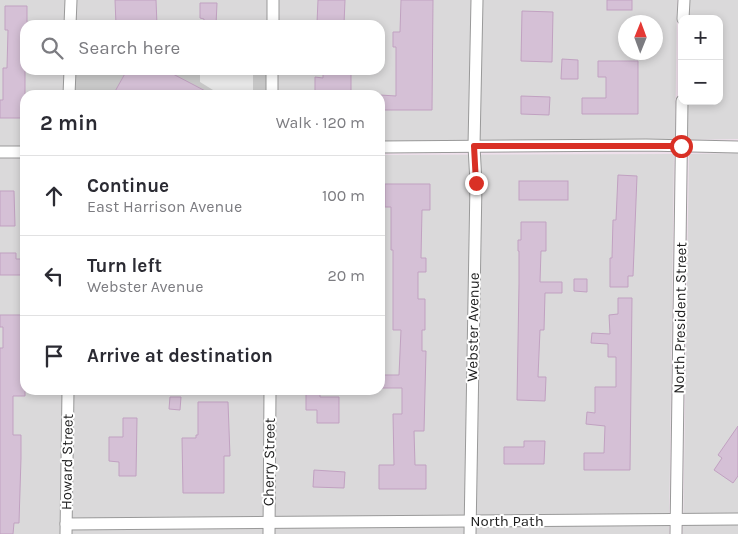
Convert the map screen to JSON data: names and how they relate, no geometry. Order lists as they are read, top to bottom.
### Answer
{
  "streets": {
    "street": [
      "North President Street",
      "Webster Avenue",
      "Howard Street",
      "Cherry Street",
      "North Path"
    ]
  },
  "crossings": [
    ["North President Street", "North Path"],
    ["Webster Avenue", "North Path"],
    ["Howard Street", "North Path"],
    ["Cherry Street", "North Path"]
  ],
  "north": "top",
  "page": {
    "map_buttons": ["+", "−"],
    "search": "Search here",
    "heading": ["2 min", "Walk · 120 m"],
    "list": [
      ["Continue", "East Harrison Avenue", "100 m"],
      ["Turn left", "Webster Avenue", "20 m"],
      "Arrive at destination"
    ]
  }
}
